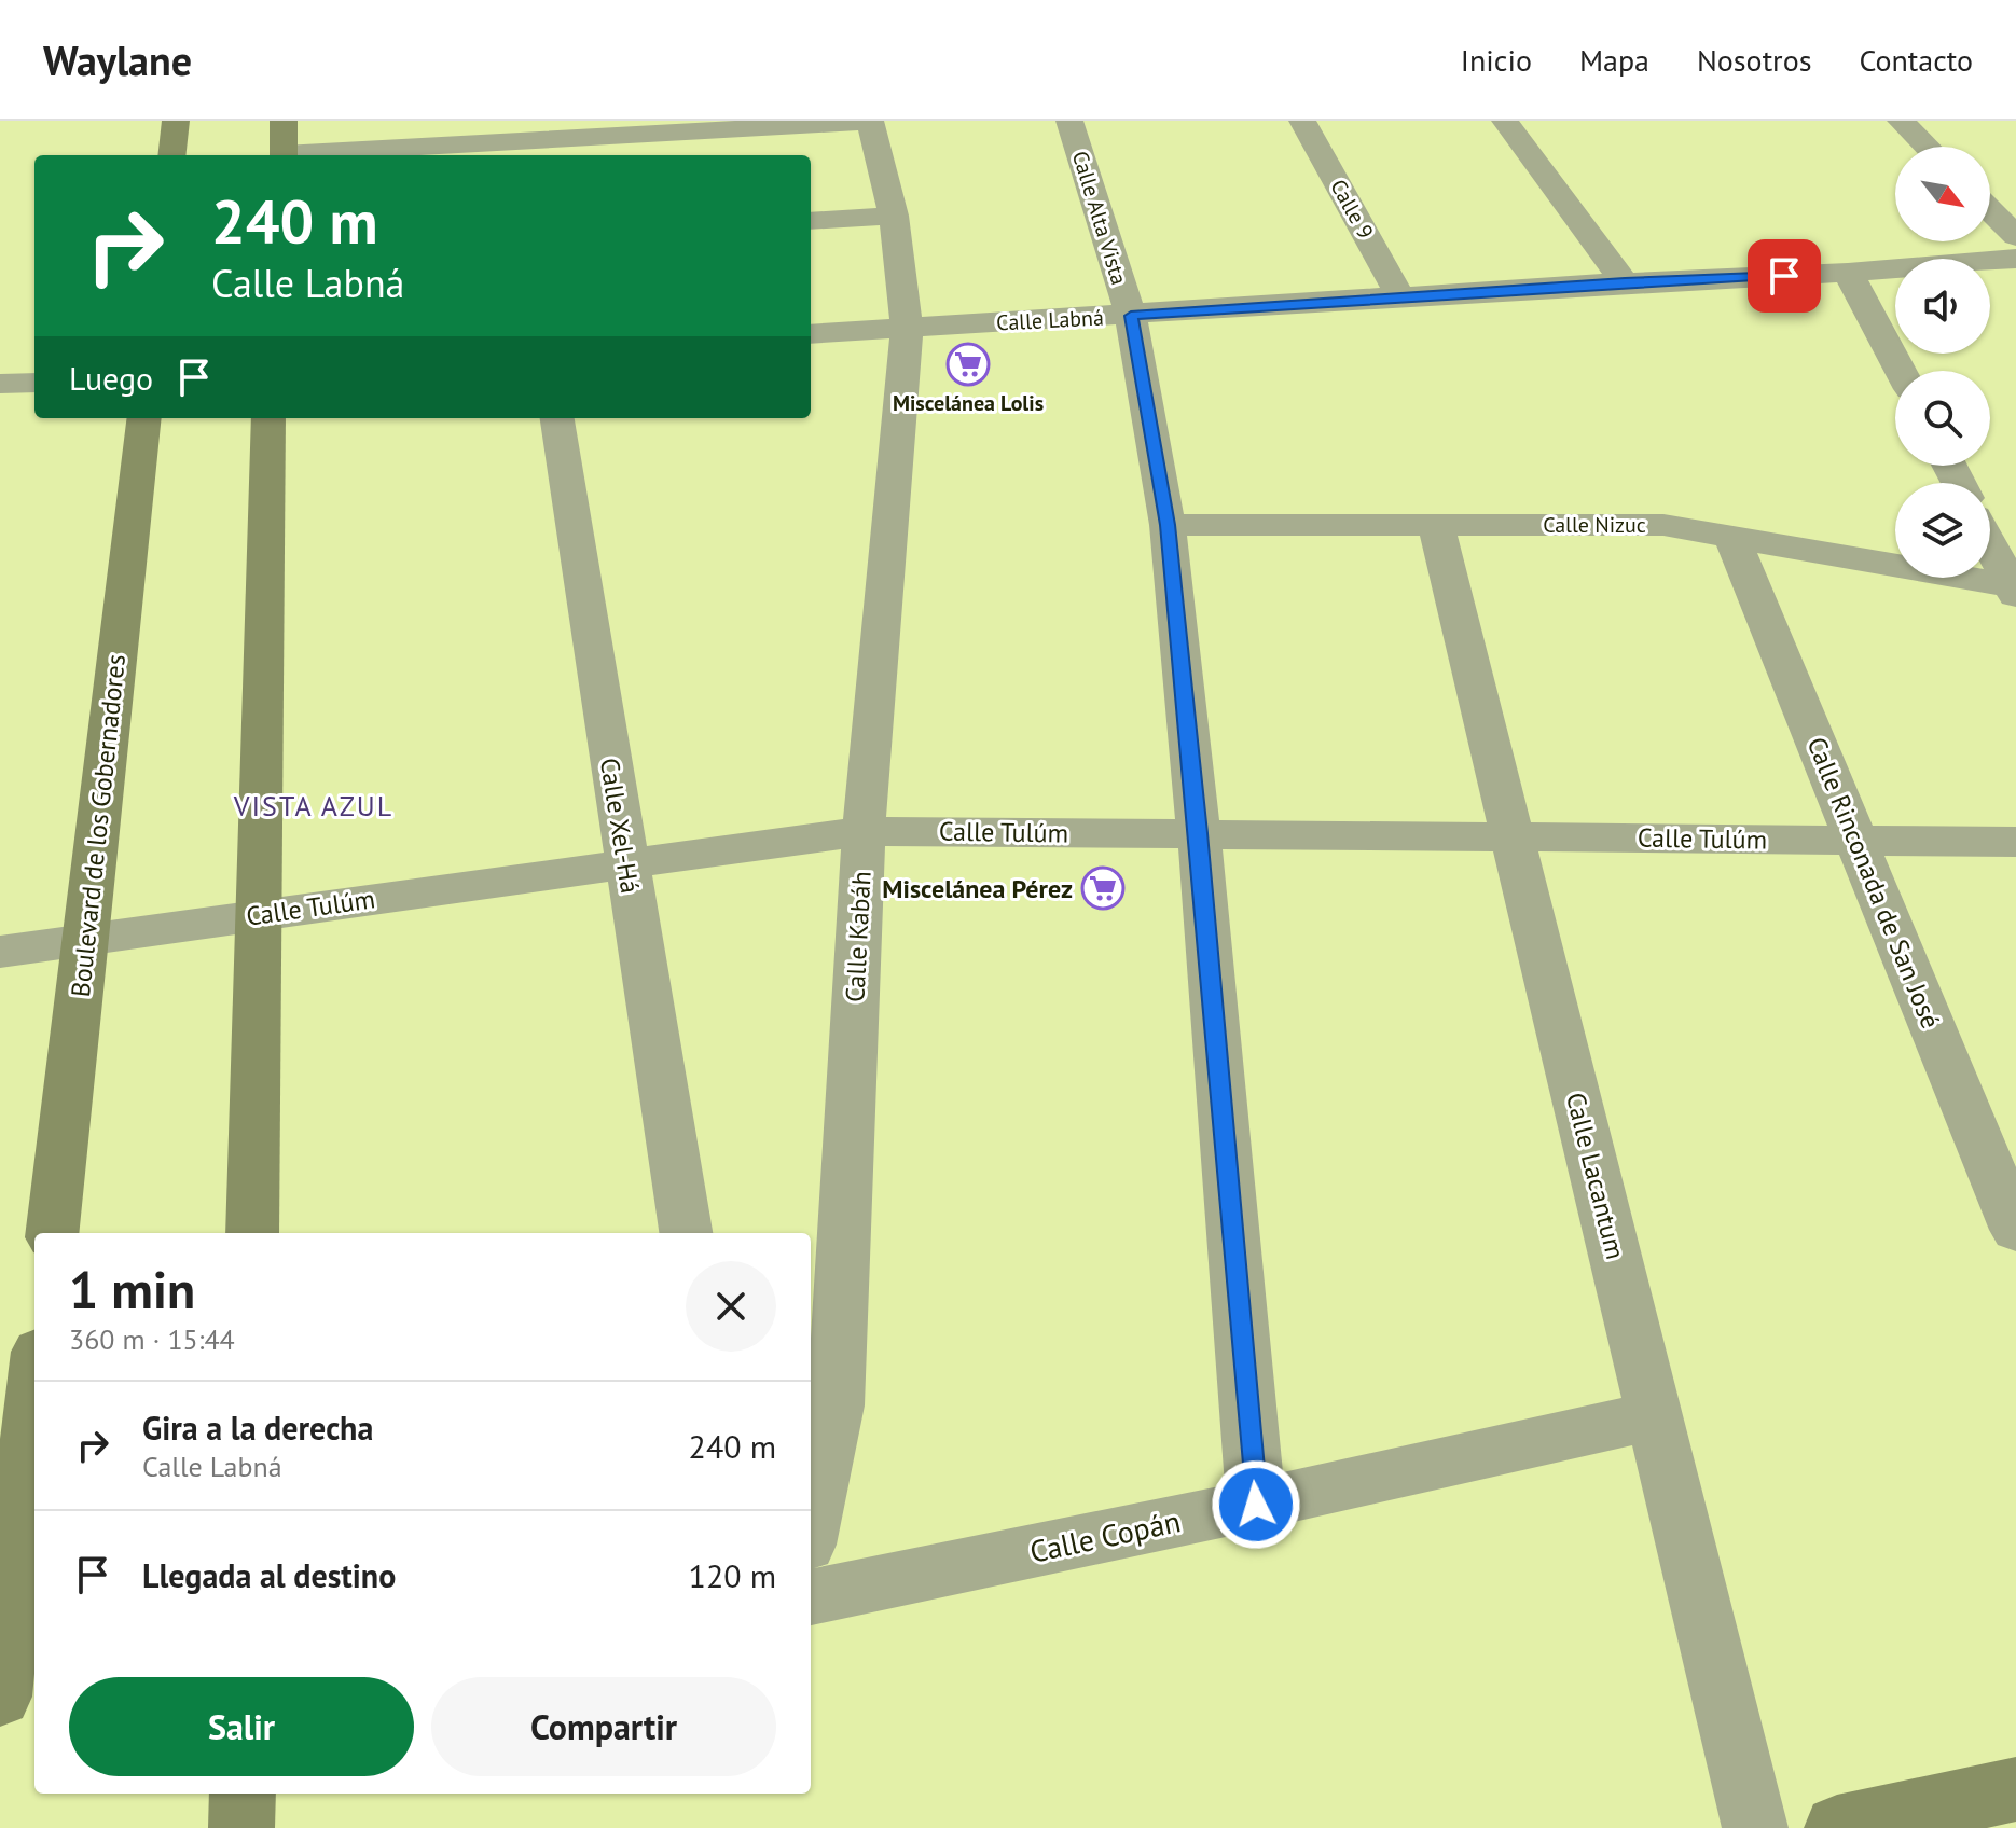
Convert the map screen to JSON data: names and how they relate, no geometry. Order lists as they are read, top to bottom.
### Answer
{
  "streets": {
    "main road": ["Boulevard de los Gobernadores"],
    "street": [
      "Calle 9",
      "Calle Alta Vista",
      "Calle Labná",
      "Calle Nizuc",
      "Calle Xel-Há",
      "Calle Tulúm",
      "Calle Rinconada de San José",
      "Calle Kabáh",
      "Calle Lacantum",
      "Calle Copán"
    ]
  },
  "crossings": [
    ["Calle 9", "Calle Labná"],
    ["Calle Alta Vista", "Calle Labná"],
    ["Calle Alta Vista", "Calle Nizuc"],
    ["Calle Alta Vista", "Calle Tulúm"],
    ["Calle Alta Vista", "Calle Copán"],
    ["Calle Labná", "Calle Kabáh"],
    ["Calle Nizuc", "Calle Rinconada de San José"],
    ["Calle Nizuc", "Calle Lacantum"],
    ["Boulevard de los Gobernadores", "Calle Tulúm"],
    ["Calle Xel-Há", "Calle Tulúm"],
    ["Calle Tulúm", "Calle Rinconada de San José"],
    ["Calle Tulúm", "Calle Kabáh"],
    ["Calle Tulúm", "Calle Lacantum"],
    ["Calle Lacantum", "Calle Copán"]
  ],
  "districts": ["VISTA AZUL"],
  "places": {
    "supermarket": ["Miscelánea Lolis", "Miscelánea Pérez"]
  },
  "north": "bottom right",
  "page": {
    "header": "Waylane",
    "nav": [
      "Inicio",
      "Mapa",
      "Nosotros",
      "Contacto"
    ],
    "turn": ["240 m", "Calle Labná"],
    "then": "Luego",
    "heading": ["1 min", "360 m · 15:44"],
    "list": [
      {
        "name": "Gira a la derecha",
        "note": "Calle Labná",
        "value": "240 m"
      },
      {
        "name": "Llegada al destino",
        "value": "120 m"
      }
    ],
    "buttons": ["Salir", "Compartir"]
  }
}
